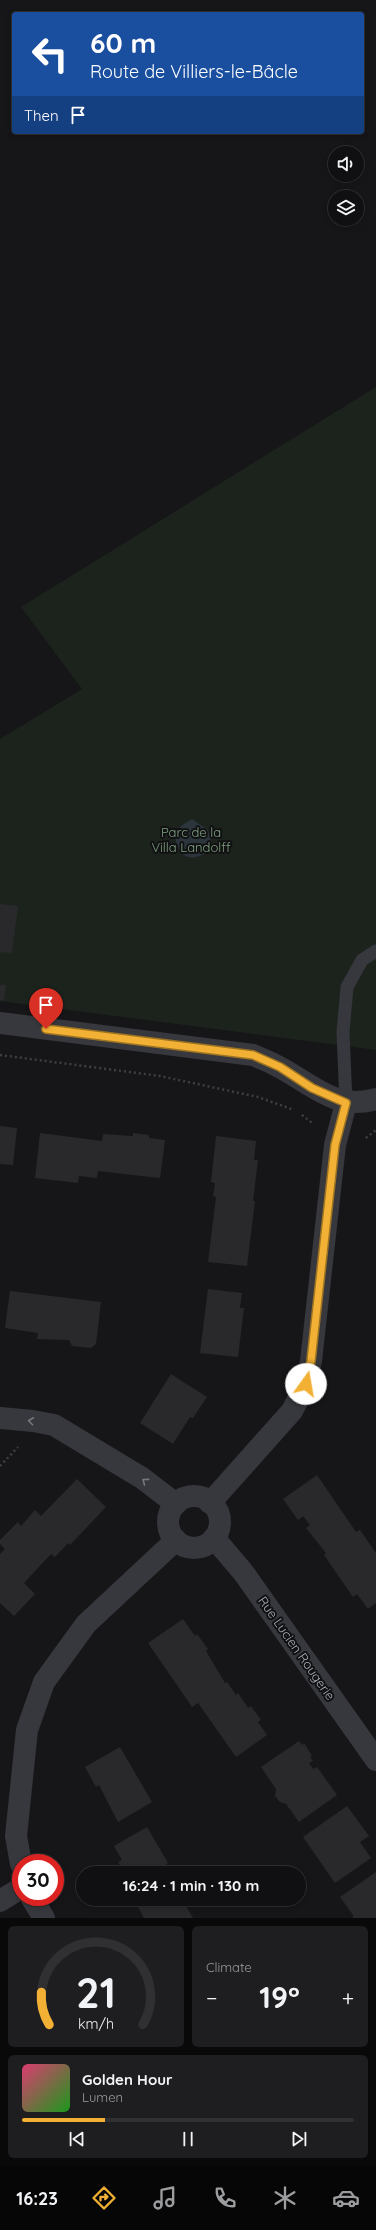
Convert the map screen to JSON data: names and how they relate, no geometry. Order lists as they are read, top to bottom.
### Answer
{
  "streets": {
    "street": ["Rue Lucien Rougerie"]
  },
  "parks": ["Parc de la Villa Landolff"],
  "page": {
    "turn": ["60 m", "Route de Villiers-le-Bâcle"],
    "then": "Then",
    "limit": "30",
    "trip": "16:24 · 1 min · 130 m",
    "tile": "Climate",
    "heat": ["−", "19°", "+"],
    "song": ["Golden Hour", "Lumen"],
    "tabs": "16:23",
    "gauge": ["21", "km/h"]
  }
}
